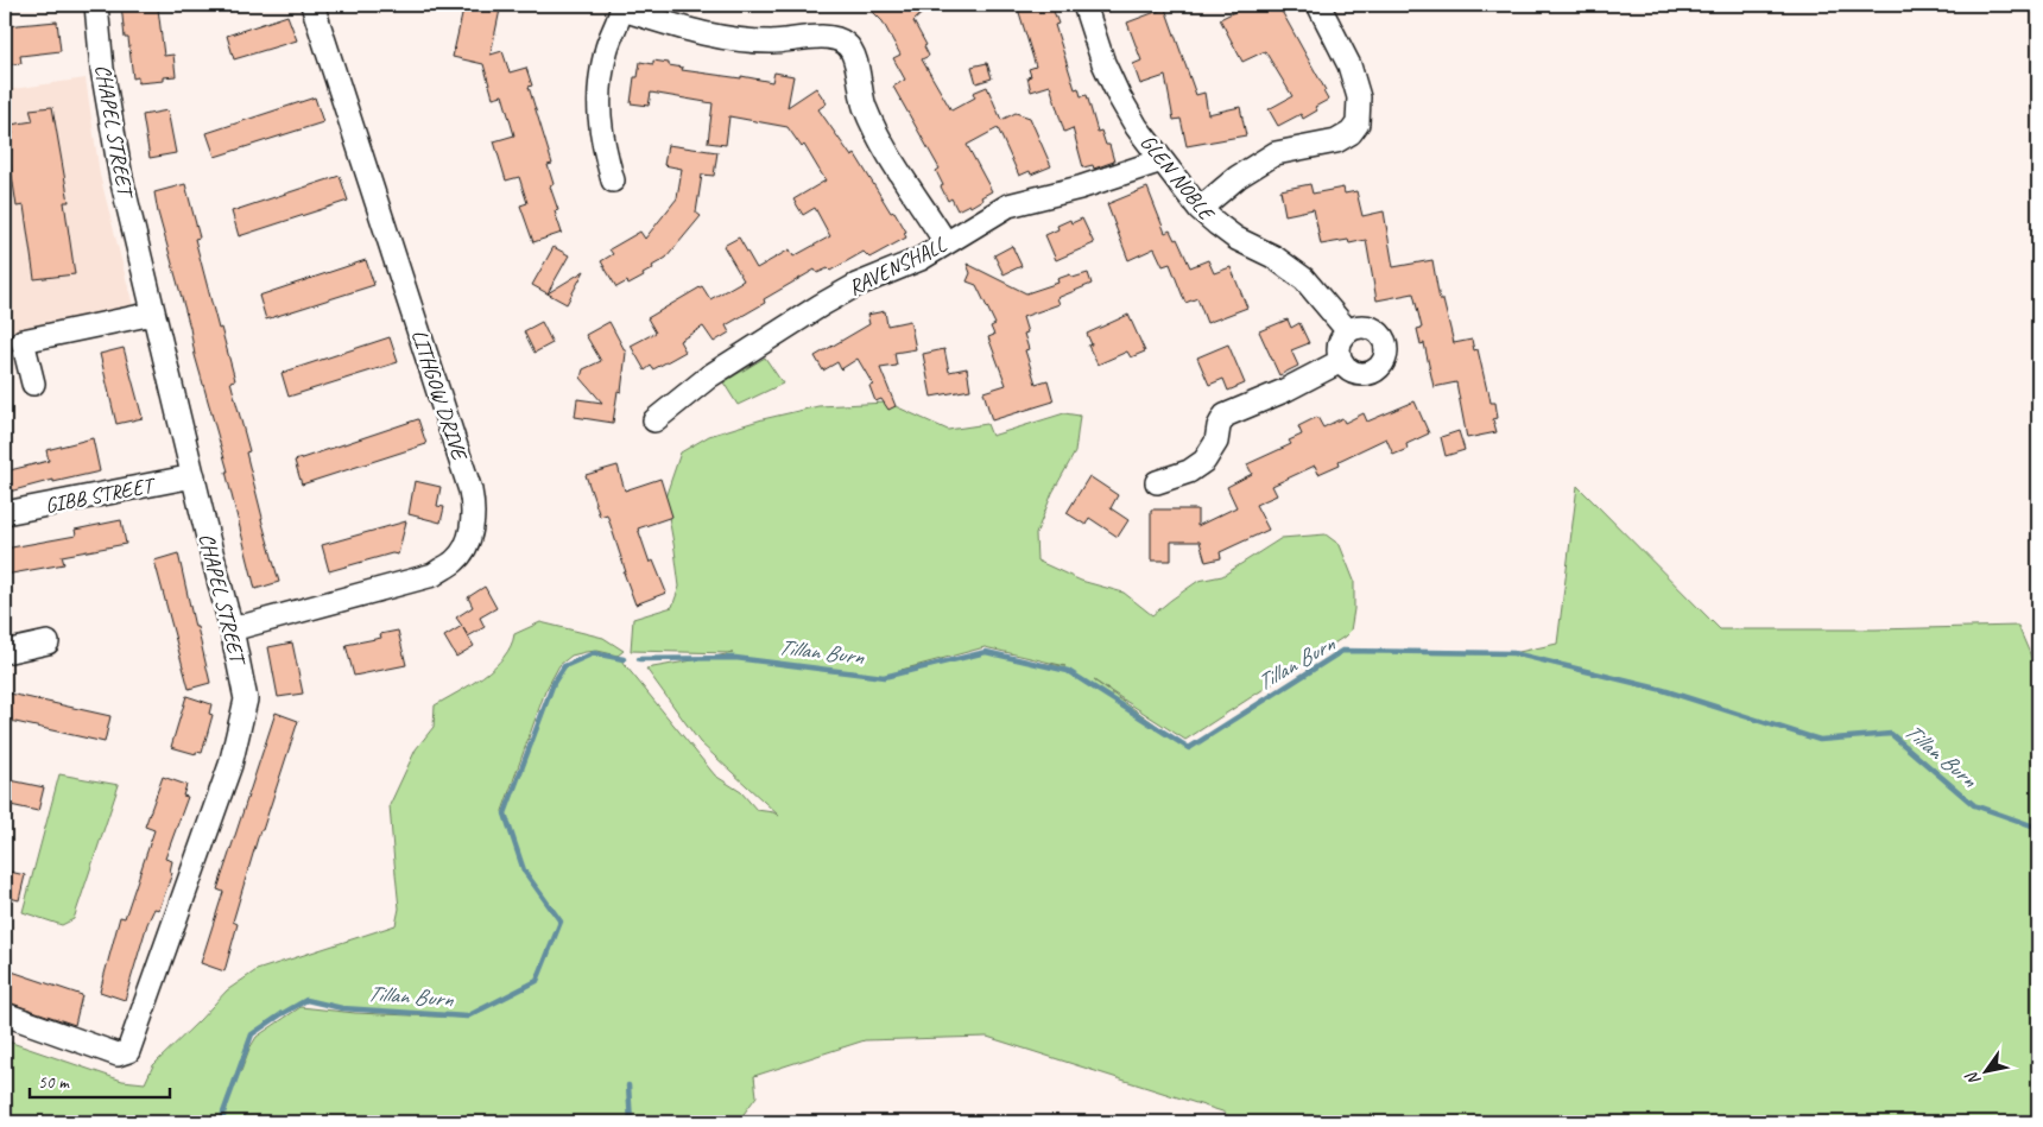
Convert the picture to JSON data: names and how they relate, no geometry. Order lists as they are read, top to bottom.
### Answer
{
  "streets": {
    "street": [
      "CHAPEL STREET",
      "GLEN NOBLE",
      "RAVENSHALL",
      "LITHGOW DRIVE",
      "GIBB STREET"
    ]
  },
  "crossings": [
    ["CHAPEL STREET", "LITHGOW DRIVE"],
    ["CHAPEL STREET", "GIBB STREET"],
    ["GLEN NOBLE", "RAVENSHALL"]
  ],
  "water": ["Tillan Burn"],
  "scale_bar": "50 m",
  "north": "bottom left"
}
